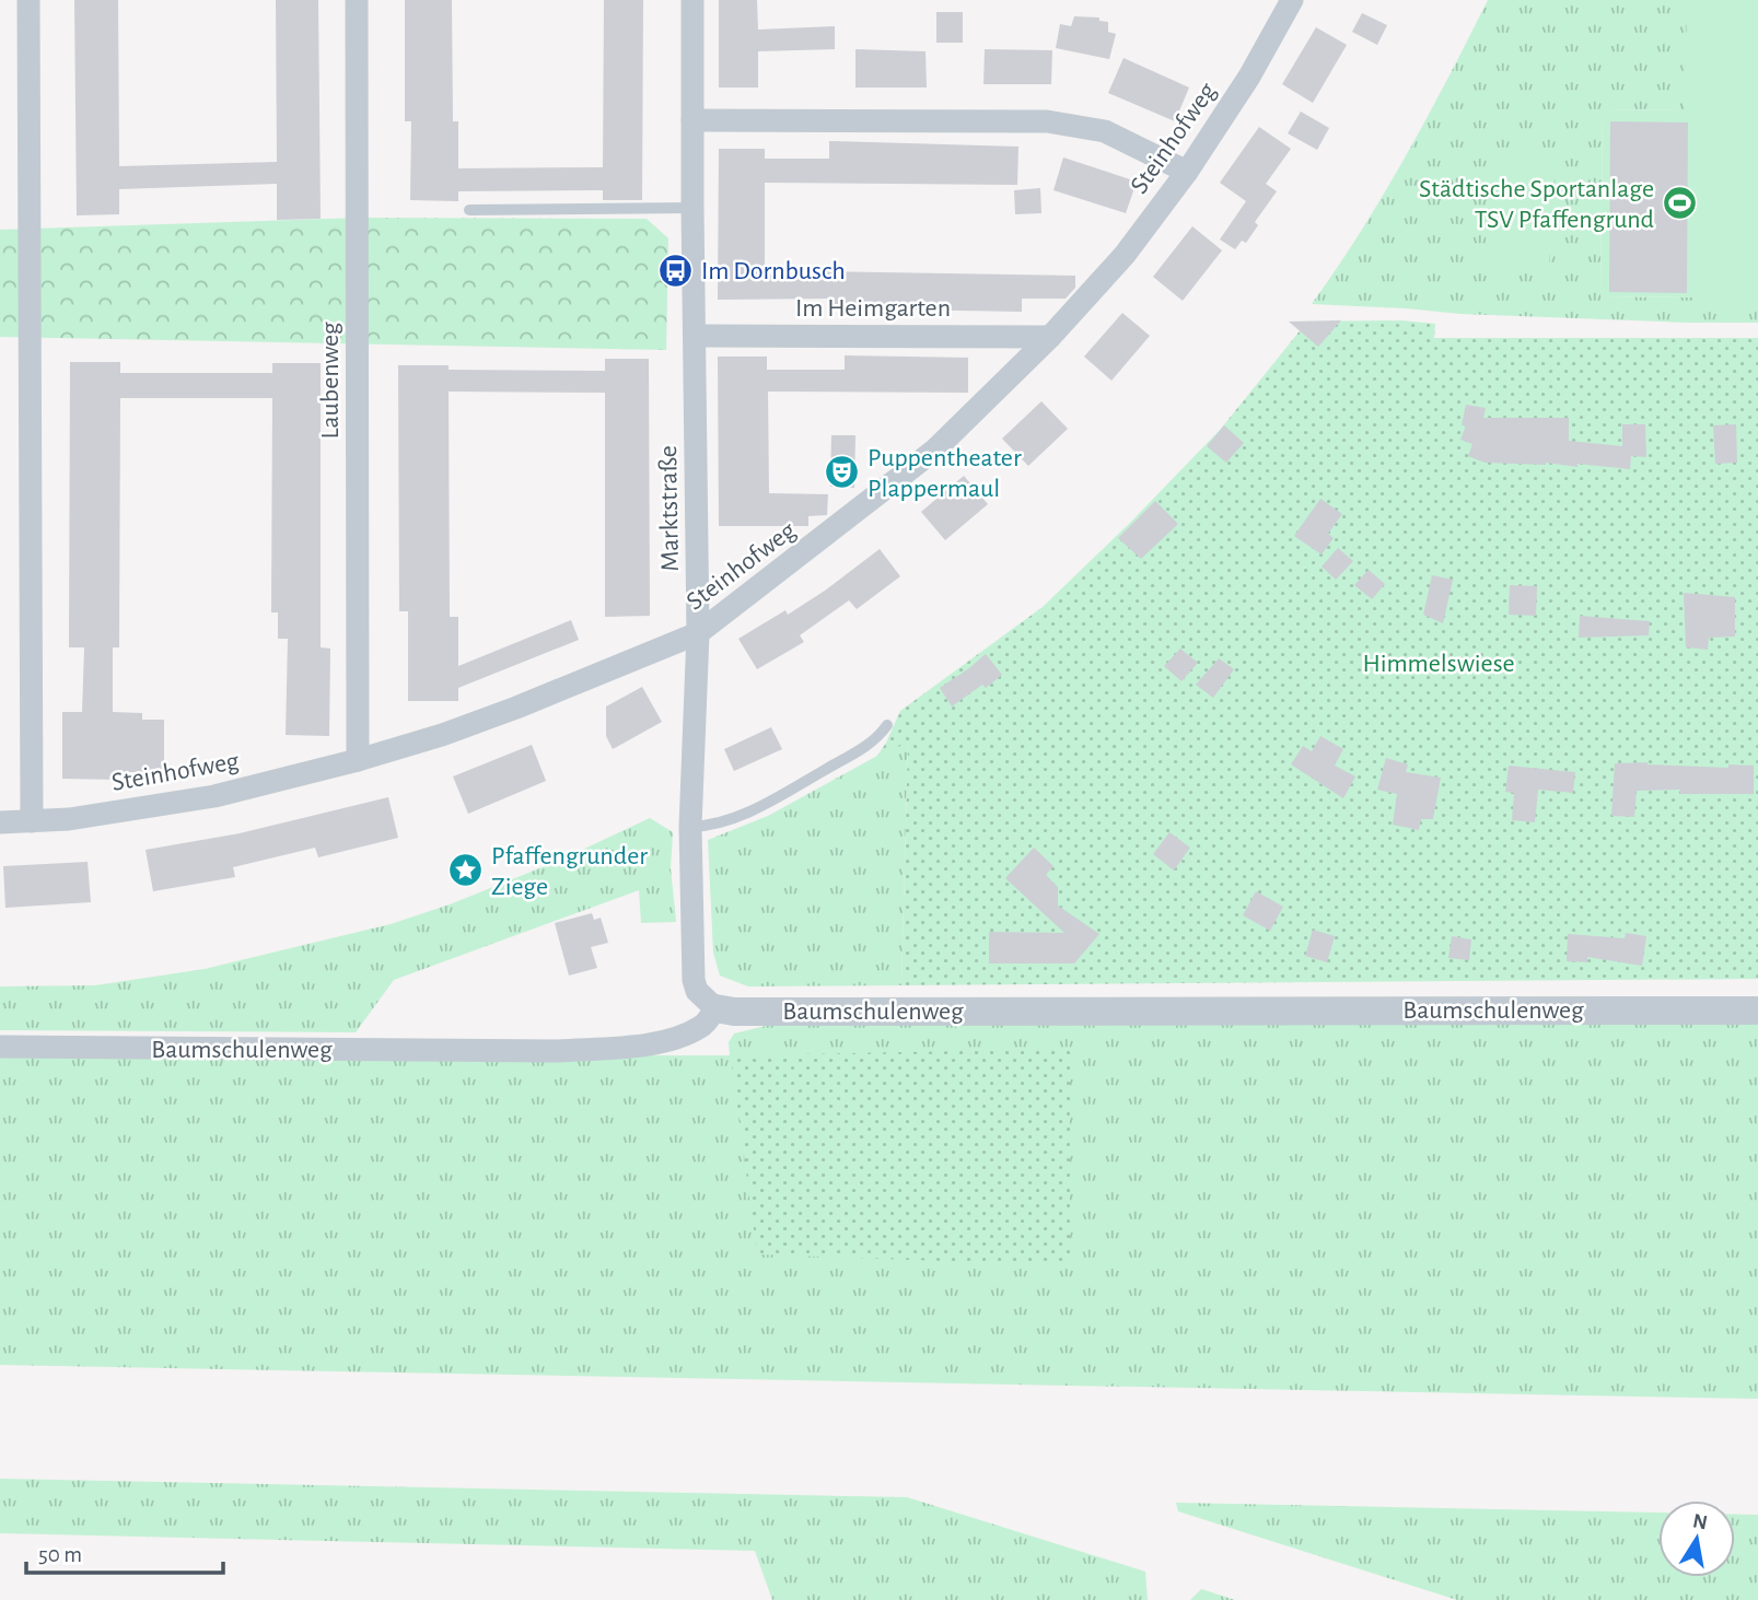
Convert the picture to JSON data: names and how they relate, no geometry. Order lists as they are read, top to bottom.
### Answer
{
  "streets": {
    "street": [
      "Steinhofweg",
      "Im Heimgarten",
      "Laubenweg",
      "Marktstraße",
      "Baumschulenweg"
    ]
  },
  "crossings": [
    ["Steinhofweg", "Im Heimgarten"],
    ["Steinhofweg", "Laubenweg"],
    ["Steinhofweg", "Marktstraße"],
    ["Im Heimgarten", "Marktstraße"],
    ["Marktstraße", "Baumschulenweg"]
  ],
  "parks": ["Himmelswiese"],
  "places": {
    "sports": ["Städtische Sportanlage TSV Pfaffengrund"],
    "bus stop": ["Im Dornbusch"],
    "theatre": ["Puppentheater Plappermaul"],
    "place": ["Pfaffengrunder Ziege"]
  },
  "scale_bar": "50 m",
  "north": "top"
}
